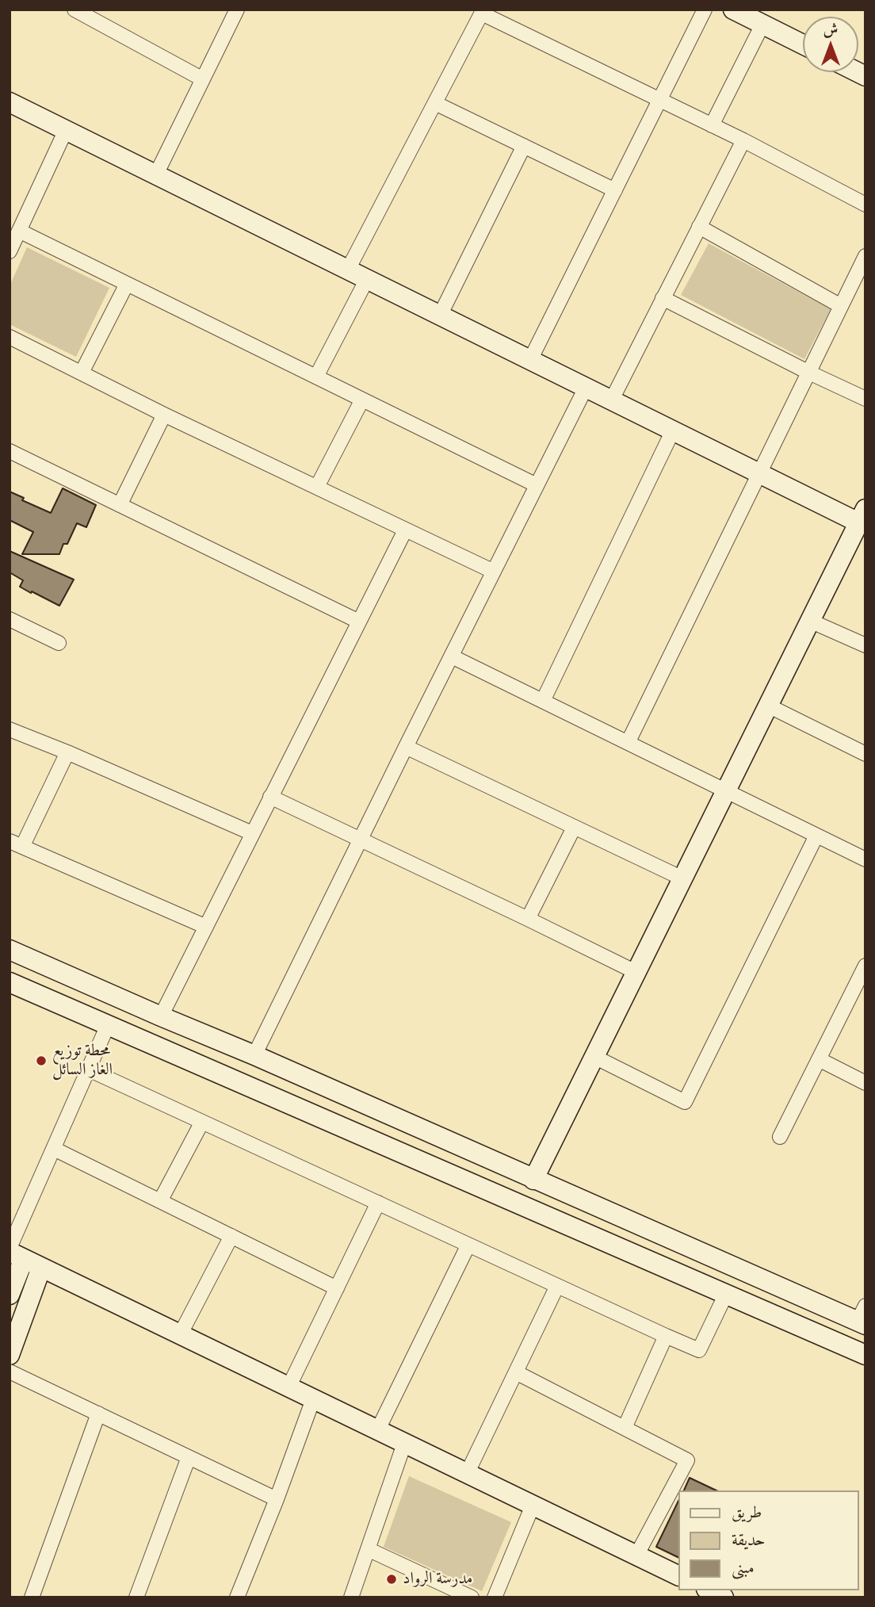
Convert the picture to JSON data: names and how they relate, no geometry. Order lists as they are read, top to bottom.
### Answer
{
  "places": ["محطة توزيع الغاز السائل", "مدرسة الرواد"],
  "legend": ["طريق", "حديقة", "مبنى"],
  "north": "top"
}
